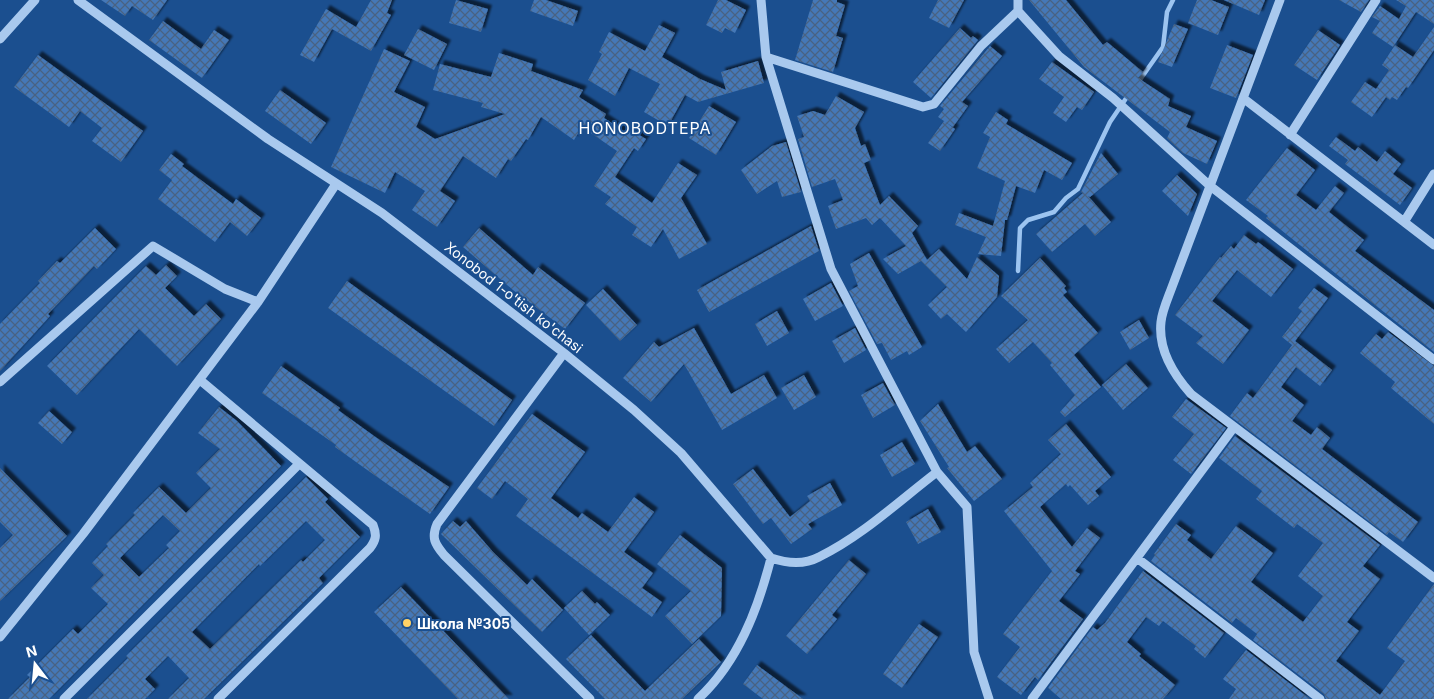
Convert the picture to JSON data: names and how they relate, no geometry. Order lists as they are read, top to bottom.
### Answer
{
  "streets": {
    "street": ["Xonobod 1-o'tish ko'chasi"]
  },
  "districts": ["HONOBODTEPA"],
  "places": ["Школа №305"],
  "north": "top"
}
